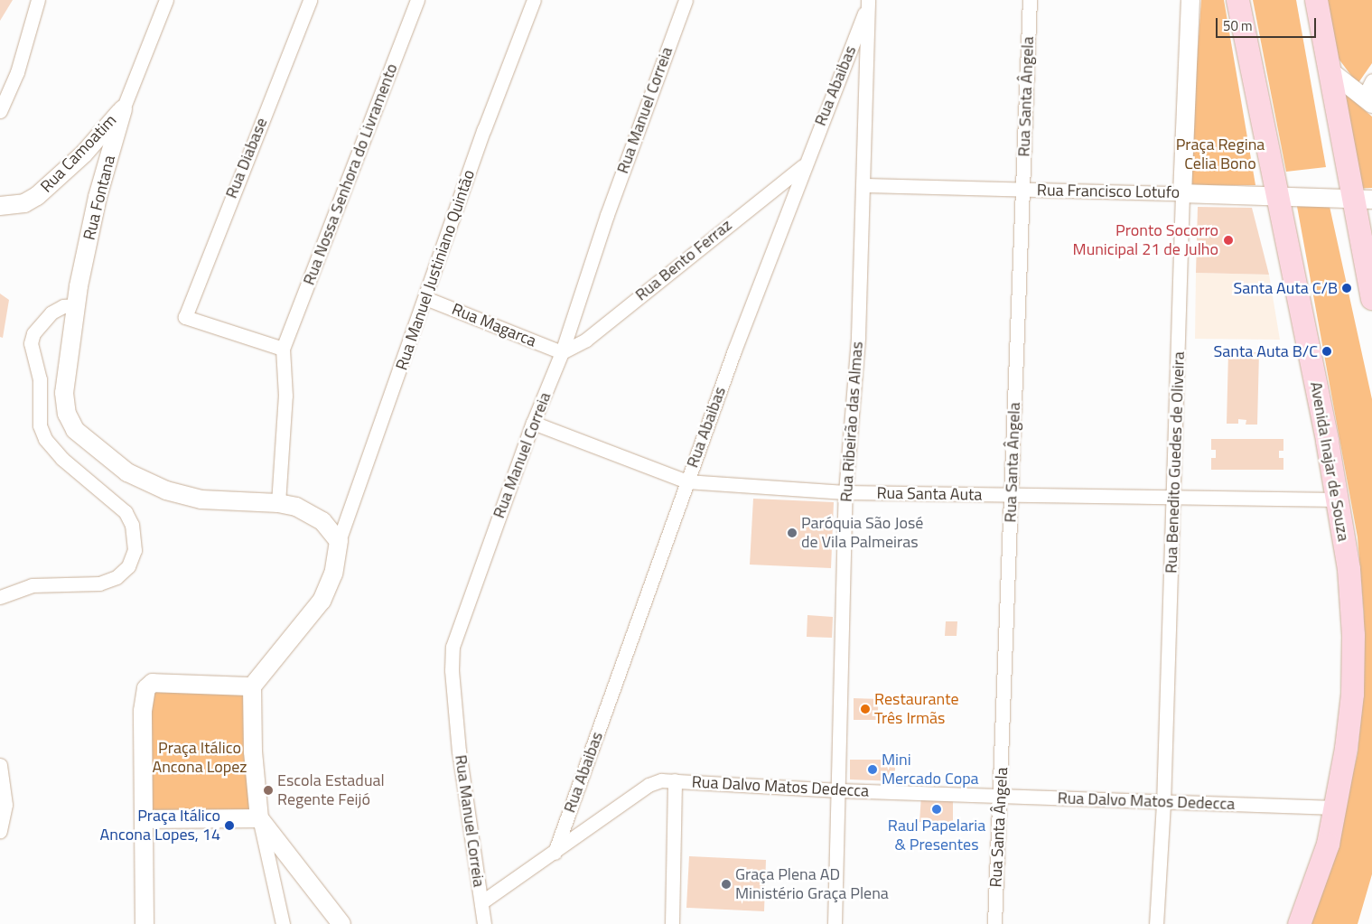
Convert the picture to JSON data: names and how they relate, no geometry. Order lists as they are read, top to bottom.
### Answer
{
  "streets": {
    "main road": ["Avenida Inajar de Souza"],
    "street": [
      "Rua Abaibas",
      "Rua Santa Ângela",
      "Rua Manuel Correia",
      "Rua Camoatim",
      "Rua Diabase",
      "Rua Nossa Senhora do Livramento",
      "Rua Francisco Lotufo",
      "Rua Fontana",
      "Rua Bento Ferraz",
      "Rua Manuel Justiniano Quintão",
      "Rua Magarca",
      "Rua Ribeirão das Almas",
      "Rua Benedito Guedes de Oliveira",
      "Rua Santa Auta",
      "Rua Dalvo Matos Dedecca"
    ]
  },
  "crossings": [
    ["Rua Abaibas", "Rua Bento Ferraz"],
    ["Rua Abaibas", "Rua Ribeirão das Almas"],
    ["Rua Abaibas", "Rua Santa Auta"],
    ["Rua Abaibas", "Rua Dalvo Matos Dedecca"],
    ["Rua Santa Ângela", "Rua Francisco Lotufo"],
    ["Rua Santa Ângela", "Rua Santa Auta"],
    ["Rua Santa Ângela", "Rua Dalvo Matos Dedecca"],
    ["Rua Manuel Correia", "Rua Bento Ferraz"],
    ["Rua Manuel Correia", "Rua Magarca"],
    ["Rua Manuel Correia", "Rua Santa Auta"],
    ["Rua Manuel Correia", "Rua Dalvo Matos Dedecca"],
    ["Rua Camoatim", "Rua Fontana"],
    ["Rua Diabase", "Rua Nossa Senhora do Livramento"],
    ["Rua Francisco Lotufo", "Rua Ribeirão das Almas"],
    ["Rua Francisco Lotufo", "Avenida Inajar de Souza"],
    ["Rua Francisco Lotufo", "Rua Benedito Guedes de Oliveira"],
    ["Rua Fontana", "Rua Manuel Justiniano Quintão"],
    ["Rua Bento Ferraz", "Rua Magarca"],
    ["Rua Manuel Justiniano Quintão", "Rua Magarca"],
    ["Rua Ribeirão das Almas", "Rua Santa Auta"],
    ["Rua Ribeirão das Almas", "Rua Dalvo Matos Dedecca"],
    ["Avenida Inajar de Souza", "Rua Santa Auta"],
    ["Avenida Inajar de Souza", "Rua Dalvo Matos Dedecca"],
    ["Rua Benedito Guedes de Oliveira", "Rua Santa Auta"],
    ["Rua Benedito Guedes de Oliveira", "Rua Dalvo Matos Dedecca"]
  ],
  "parks": ["Praça Regina Celia Bono", "Praça Itálico Ancona Lopez"],
  "places": [
    "Pronto Socorro Municipal 21 de Julho",
    "Santa Auta C/B",
    "Santa Auta B/C",
    "Paróquia São José de Vila Palmeiras",
    "Restaurante Três Irmãs",
    "Mini Mercado Copa",
    "Escola Estadual Regente Feijó",
    "Raul Papelaria & Presentes",
    "Praça Itálico Ancona Lopes, 14",
    "Graça Plena AD Ministério Graça Plena"
  ],
  "scale_bar": "50 m"
}
